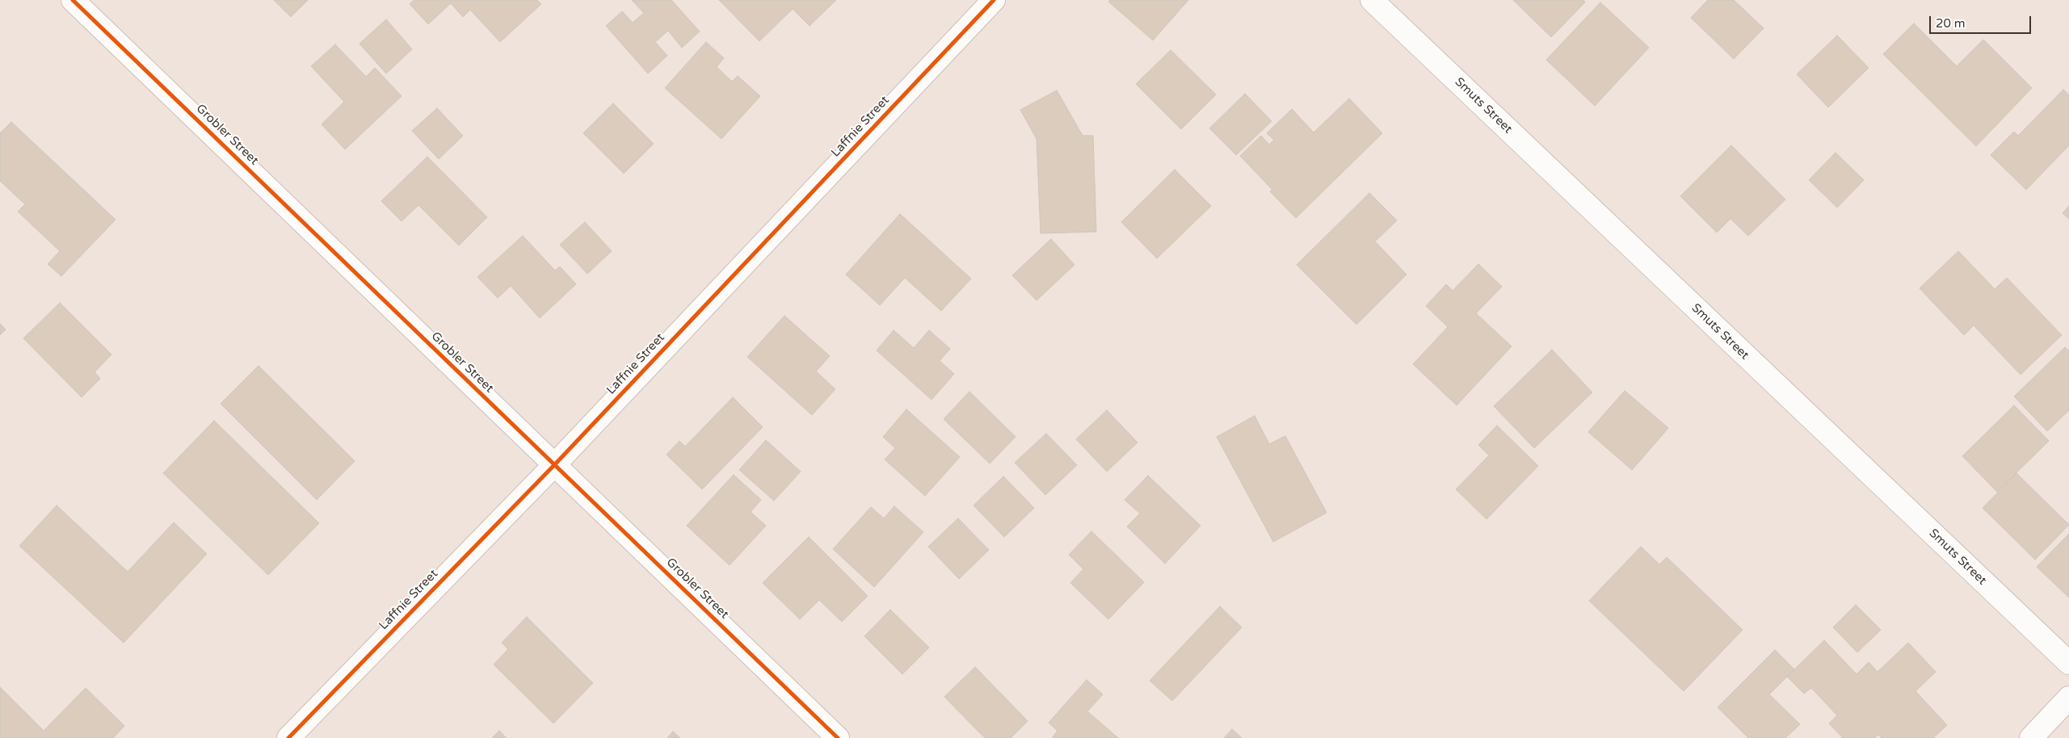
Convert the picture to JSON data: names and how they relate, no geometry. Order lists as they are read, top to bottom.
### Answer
{
  "streets": {
    "street": ["Smuts Street", "Laffnie Street", "Grobler Street"]
  },
  "crossings": [
    ["Laffnie Street", "Grobler Street"]
  ],
  "scale_bar": "20 m"
}
